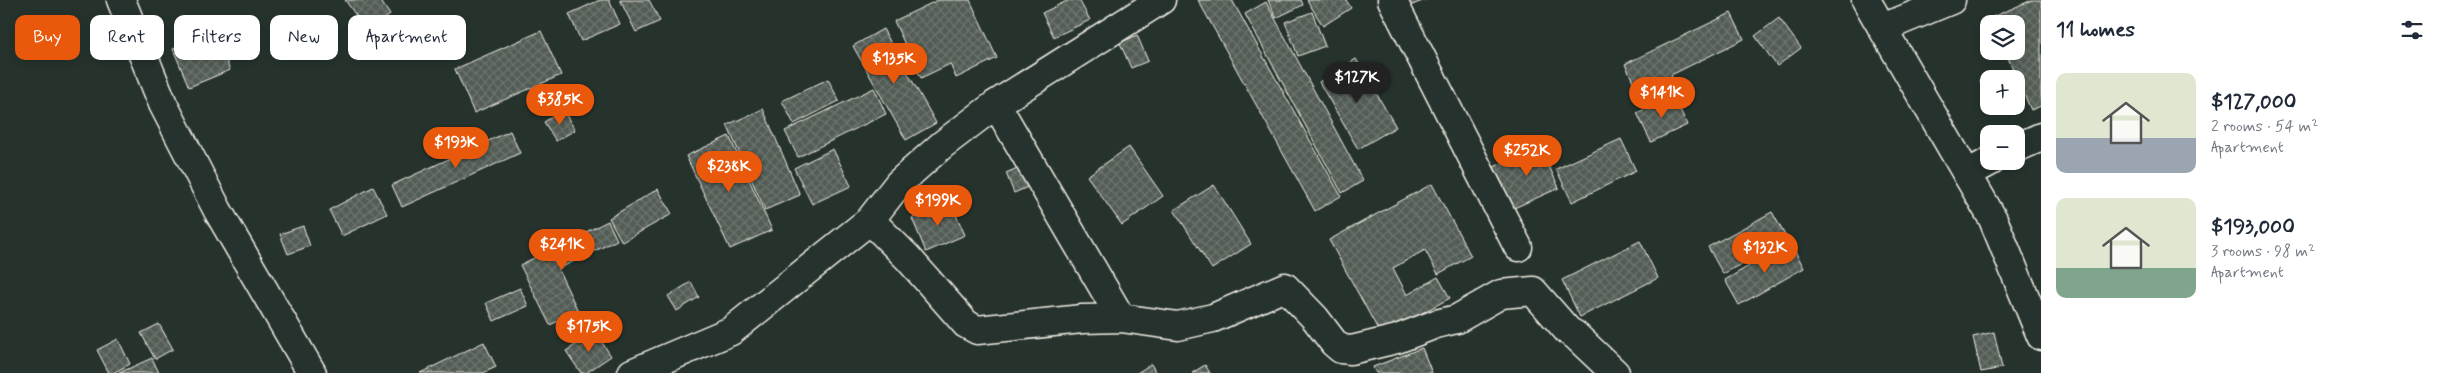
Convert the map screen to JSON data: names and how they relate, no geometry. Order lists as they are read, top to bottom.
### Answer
{
  "page": {
    "heading": "11 homes",
    "map_buttons": ["+", "−"],
    "chip": [
      "Buy",
      "Rent",
      "Filters",
      "New",
      "Apartment"
    ],
    "price": [
      "$135K",
      "$127K",
      "$141K",
      "$385K",
      "$193K",
      "$252K",
      "$238K",
      "$199K",
      "$241K",
      "$132K",
      "$175K"
    ],
    "list": [
      {
        "name": "$127,000",
        "note": "2 rooms · 54 m² · Apartment"
      },
      {
        "name": "$193,000",
        "note": "3 rooms · 98 m² · Apartment"
      }
    ]
  }
}
